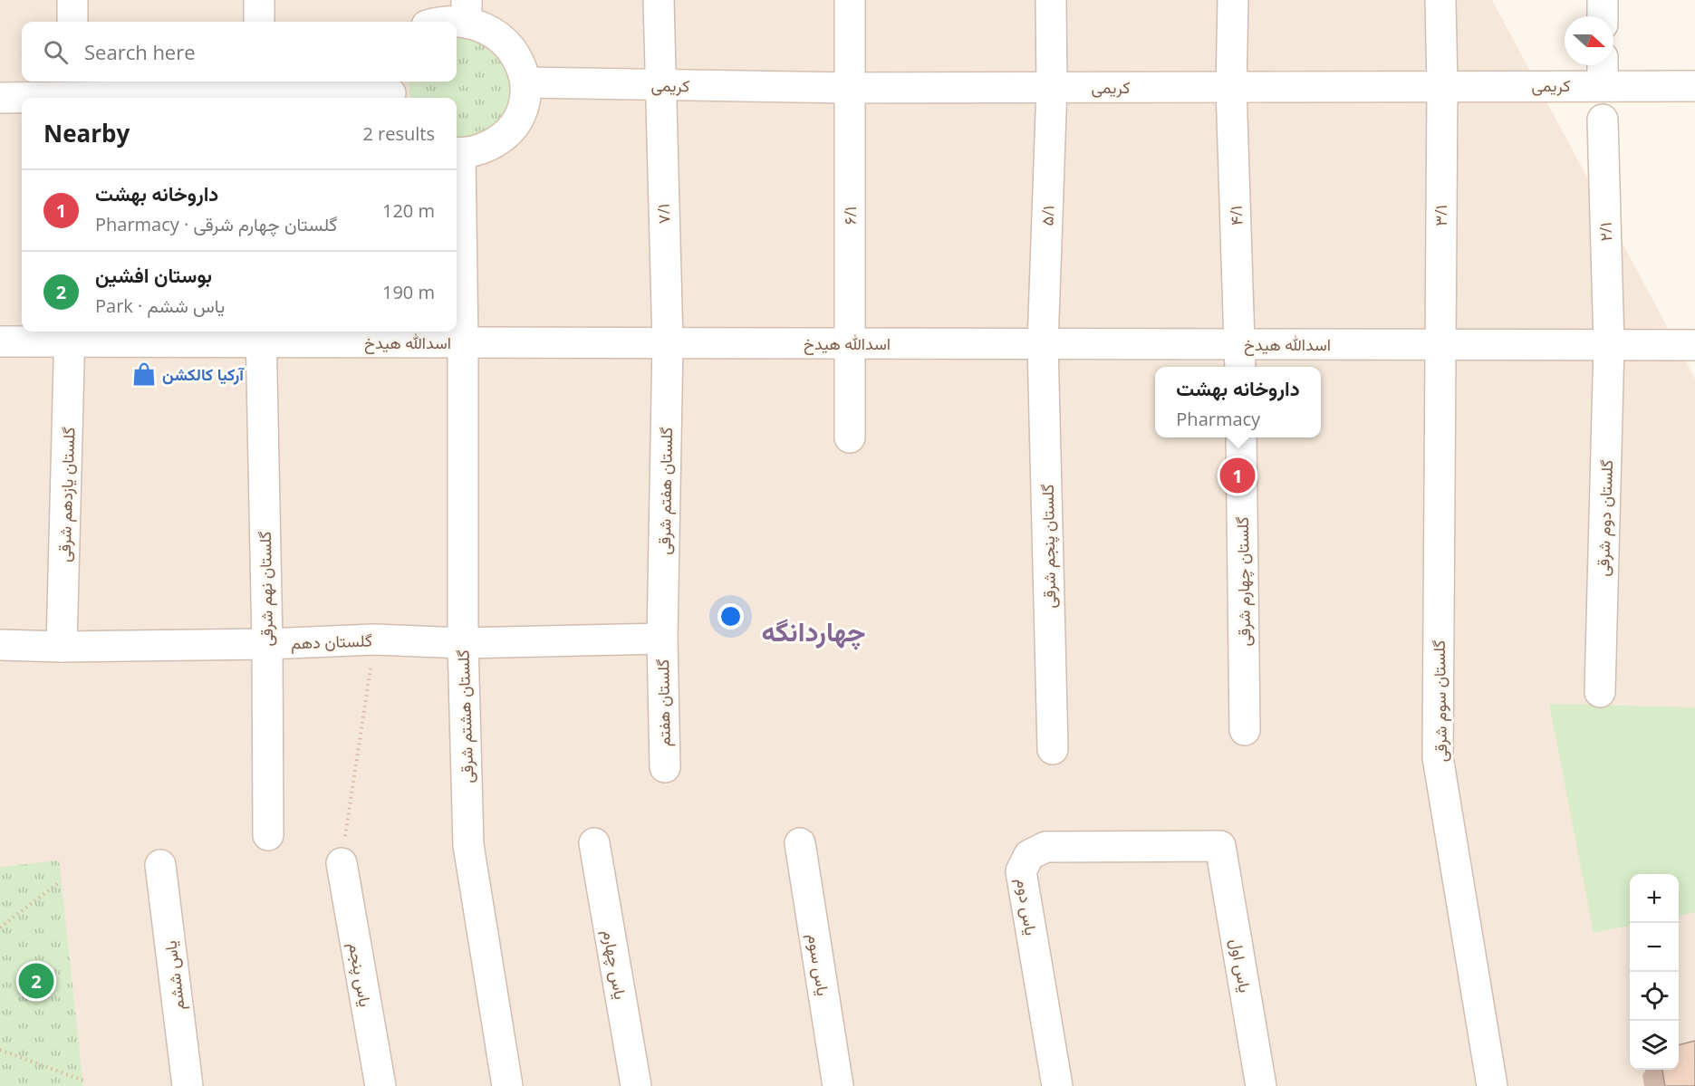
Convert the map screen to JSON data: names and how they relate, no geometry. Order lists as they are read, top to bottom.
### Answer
{
  "streets": {
    "street": [
      "کریمی",
      "۷/۱",
      "۶/۱",
      "۵/۱",
      "۴/۱",
      "۳/۱",
      "۲/۱",
      "اسدالله هیدخ",
      "گلستان هفتم شرقی",
      "گلستان یازدهم شرقی",
      "گلستان دوم شرقی",
      "گلستان پنجم شرقی",
      "گلستان چهارم شرقی",
      "گلستان نهم شرقی",
      "گلستان دهم",
      "گلستان سوم شرقی",
      "گلستان هفتم",
      "گلستان هشتم شرقی",
      "یاس دوم",
      "یاس چهارم",
      "یاس سوم",
      "یاس اول",
      "یاس پنجم",
      "یاس ششم"
    ]
  },
  "crossings": [
    ["کریمی", "۷/۱"],
    ["کریمی", "۶/۱"],
    ["کریمی", "۵/۱"],
    ["کریمی", "۴/۱"],
    ["کریمی", "۳/۱"],
    ["۷/۱", "اسدالله هیدخ"],
    ["۷/۱", "گلستان هفتم شرقی"],
    ["۶/۱", "اسدالله هیدخ"],
    ["۵/۱", "اسدالله هیدخ"],
    ["۵/۱", "گلستان پنجم شرقی"],
    ["۴/۱", "اسدالله هیدخ"],
    ["۳/۱", "اسدالله هیدخ"],
    ["۳/۱", "گلستان سوم شرقی"],
    ["۲/۱", "اسدالله هیدخ"],
    ["۲/۱", "گلستان دوم شرقی"],
    ["اسدالله هیدخ", "گلستان هفتم شرقی"],
    ["اسدالله هیدخ", "گلستان یازدهم شرقی"],
    ["اسدالله هیدخ", "گلستان دوم شرقی"],
    ["اسدالله هیدخ", "گلستان پنجم شرقی"],
    ["اسدالله هیدخ", "گلستان نهم شرقی"],
    ["اسدالله هیدخ", "گلستان سوم شرقی"],
    ["اسدالله هیدخ", "گلستان هشتم شرقی"],
    ["گلستان هفتم شرقی", "گلستان دهم"],
    ["گلستان هفتم شرقی", "گلستان هفتم"],
    ["گلستان یازدهم شرقی", "گلستان دهم"],
    ["گلستان نهم شرقی", "گلستان دهم"],
    ["گلستان دهم", "گلستان هفتم"],
    ["گلستان دهم", "گلستان هشتم شرقی"],
    ["یاس دوم", "یاس اول"]
  ],
  "districts": ["چهاردانگه"],
  "places": {
    "shop": ["آرکیا کالکشن"]
  },
  "north": "right",
  "page": {
    "search": "Search here",
    "heading": ["Nearby", "2 results"],
    "list": [
      {
        "mark": "1",
        "name": "داروخانه بهشت",
        "note": "Pharmacy · گلستان چهارم شرقی",
        "value": "120 m"
      },
      {
        "mark": "2",
        "name": "بوستان افشین",
        "note": "Park · یاس ششم",
        "value": "190 m"
      }
    ],
    "popup": ["داروخانه بهشت", "Pharmacy"],
    "pins": ["1", "2"],
    "map_buttons": ["+", "−"]
  }
}
